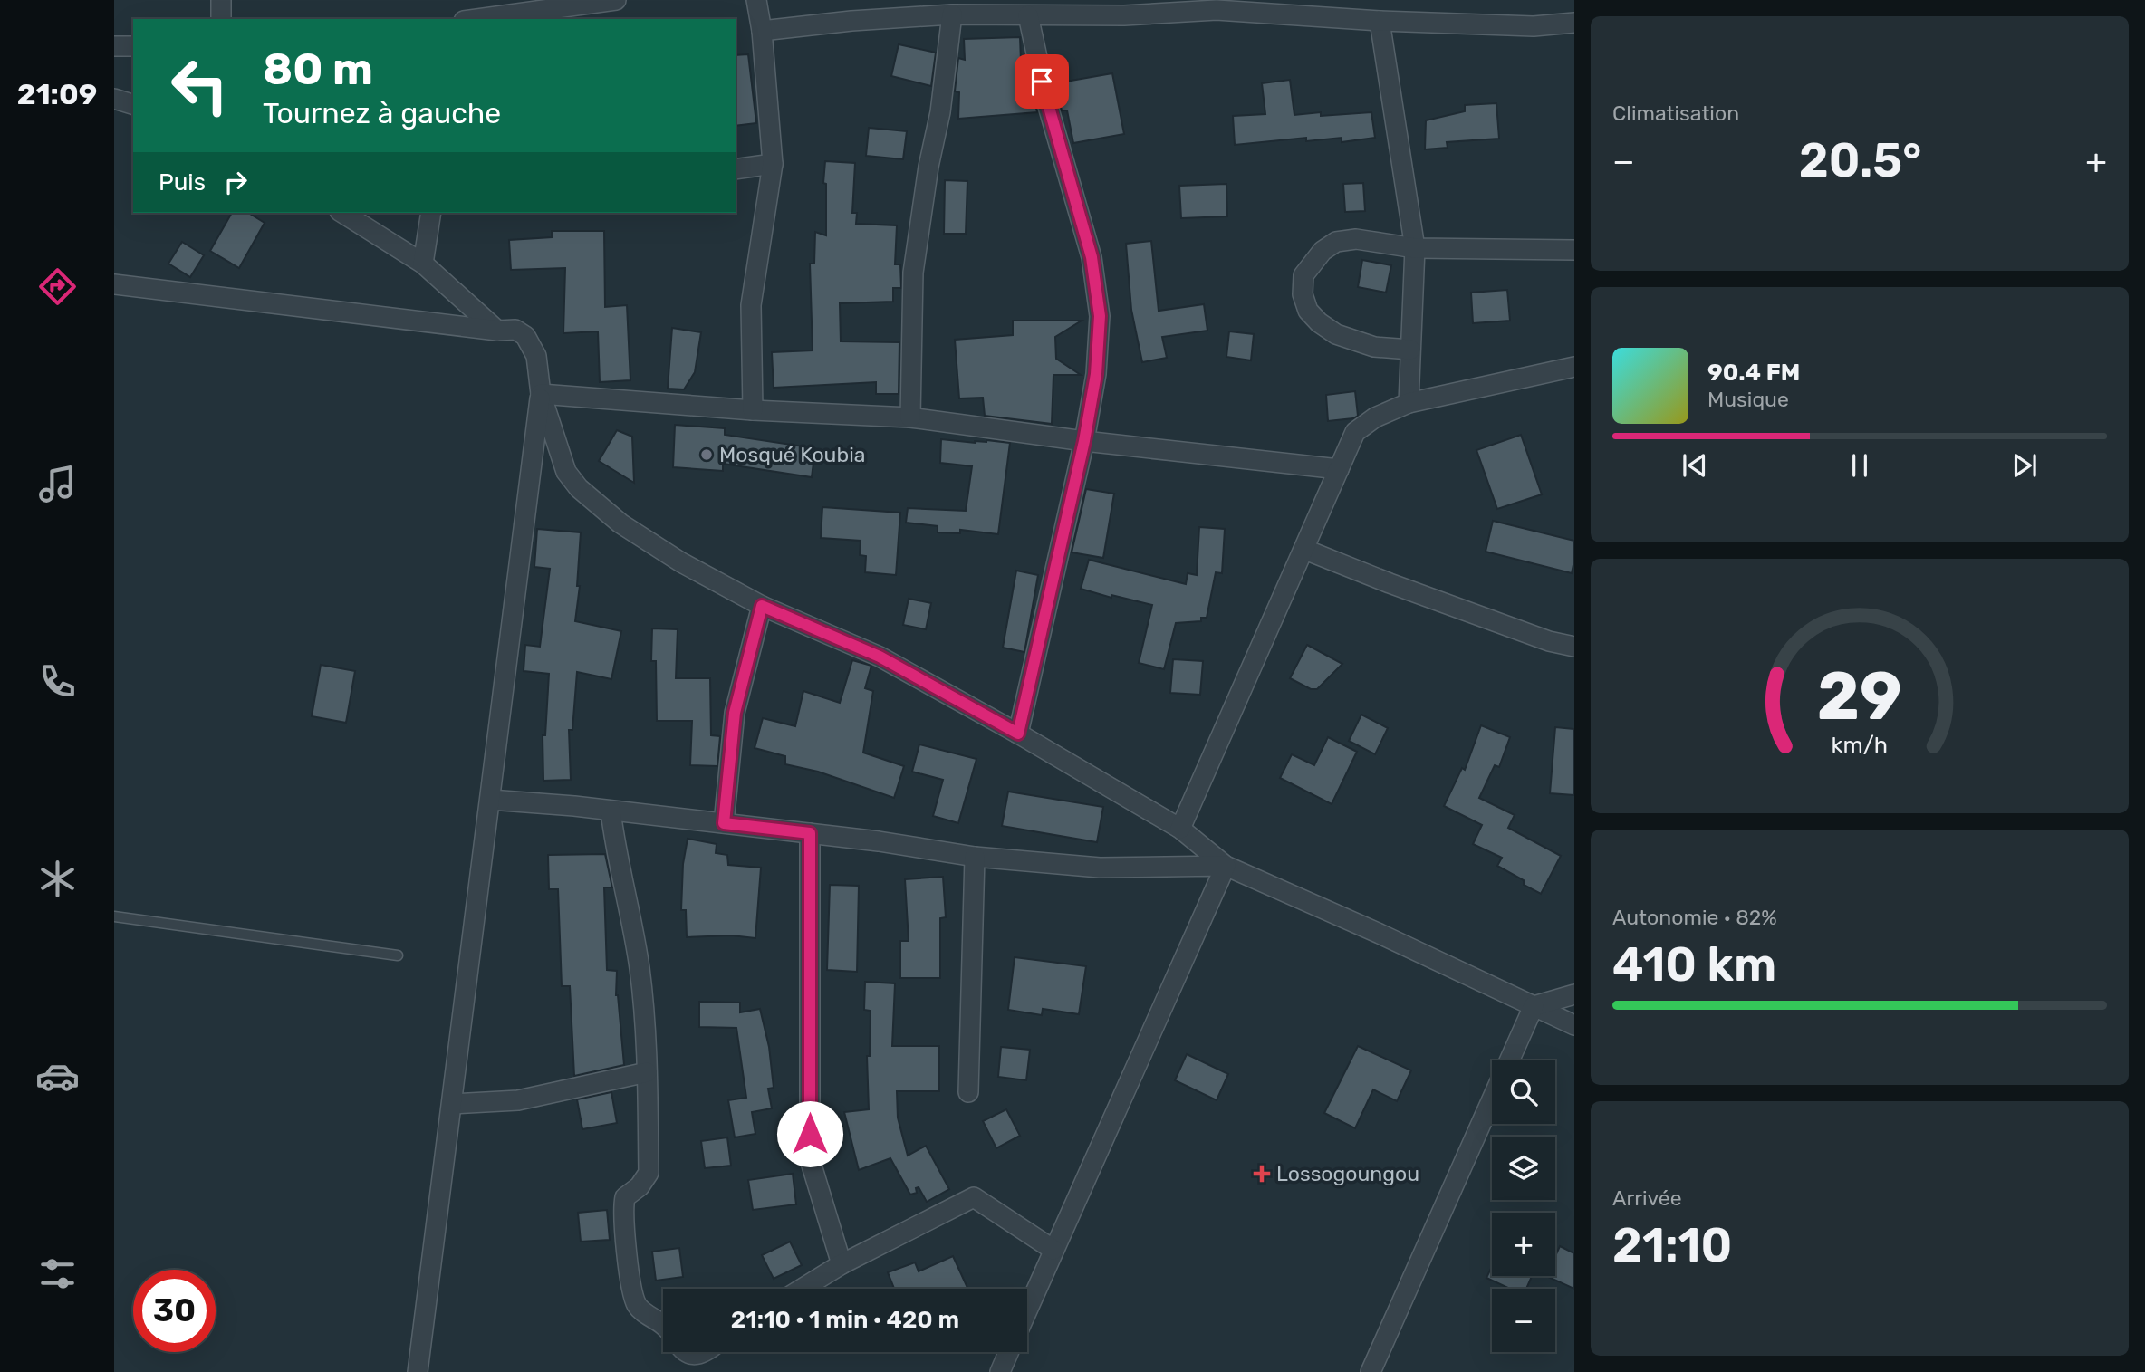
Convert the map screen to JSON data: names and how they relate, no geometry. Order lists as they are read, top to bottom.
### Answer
{
  "places": {
    "other": ["Mosqué Koubia"],
    "health": ["Lossogoungou"]
  },
  "page": {
    "tabs": "21:09",
    "tile": [
      "Climatisation",
      ["Autonomie · 82%", "410 km"],
      ["Arrivée", "21:10"]
    ],
    "turn": ["80 m", "Tournez à gauche"],
    "heat": ["−", "20.5°", "+"],
    "then": "Puis",
    "song": ["90.4 FM", "Musique"],
    "map_buttons": ["+", "−"],
    "limit": "30",
    "trip": "21:10 · 1 min · 420 m",
    "gauge": ["29", "km/h"]
  }
}
